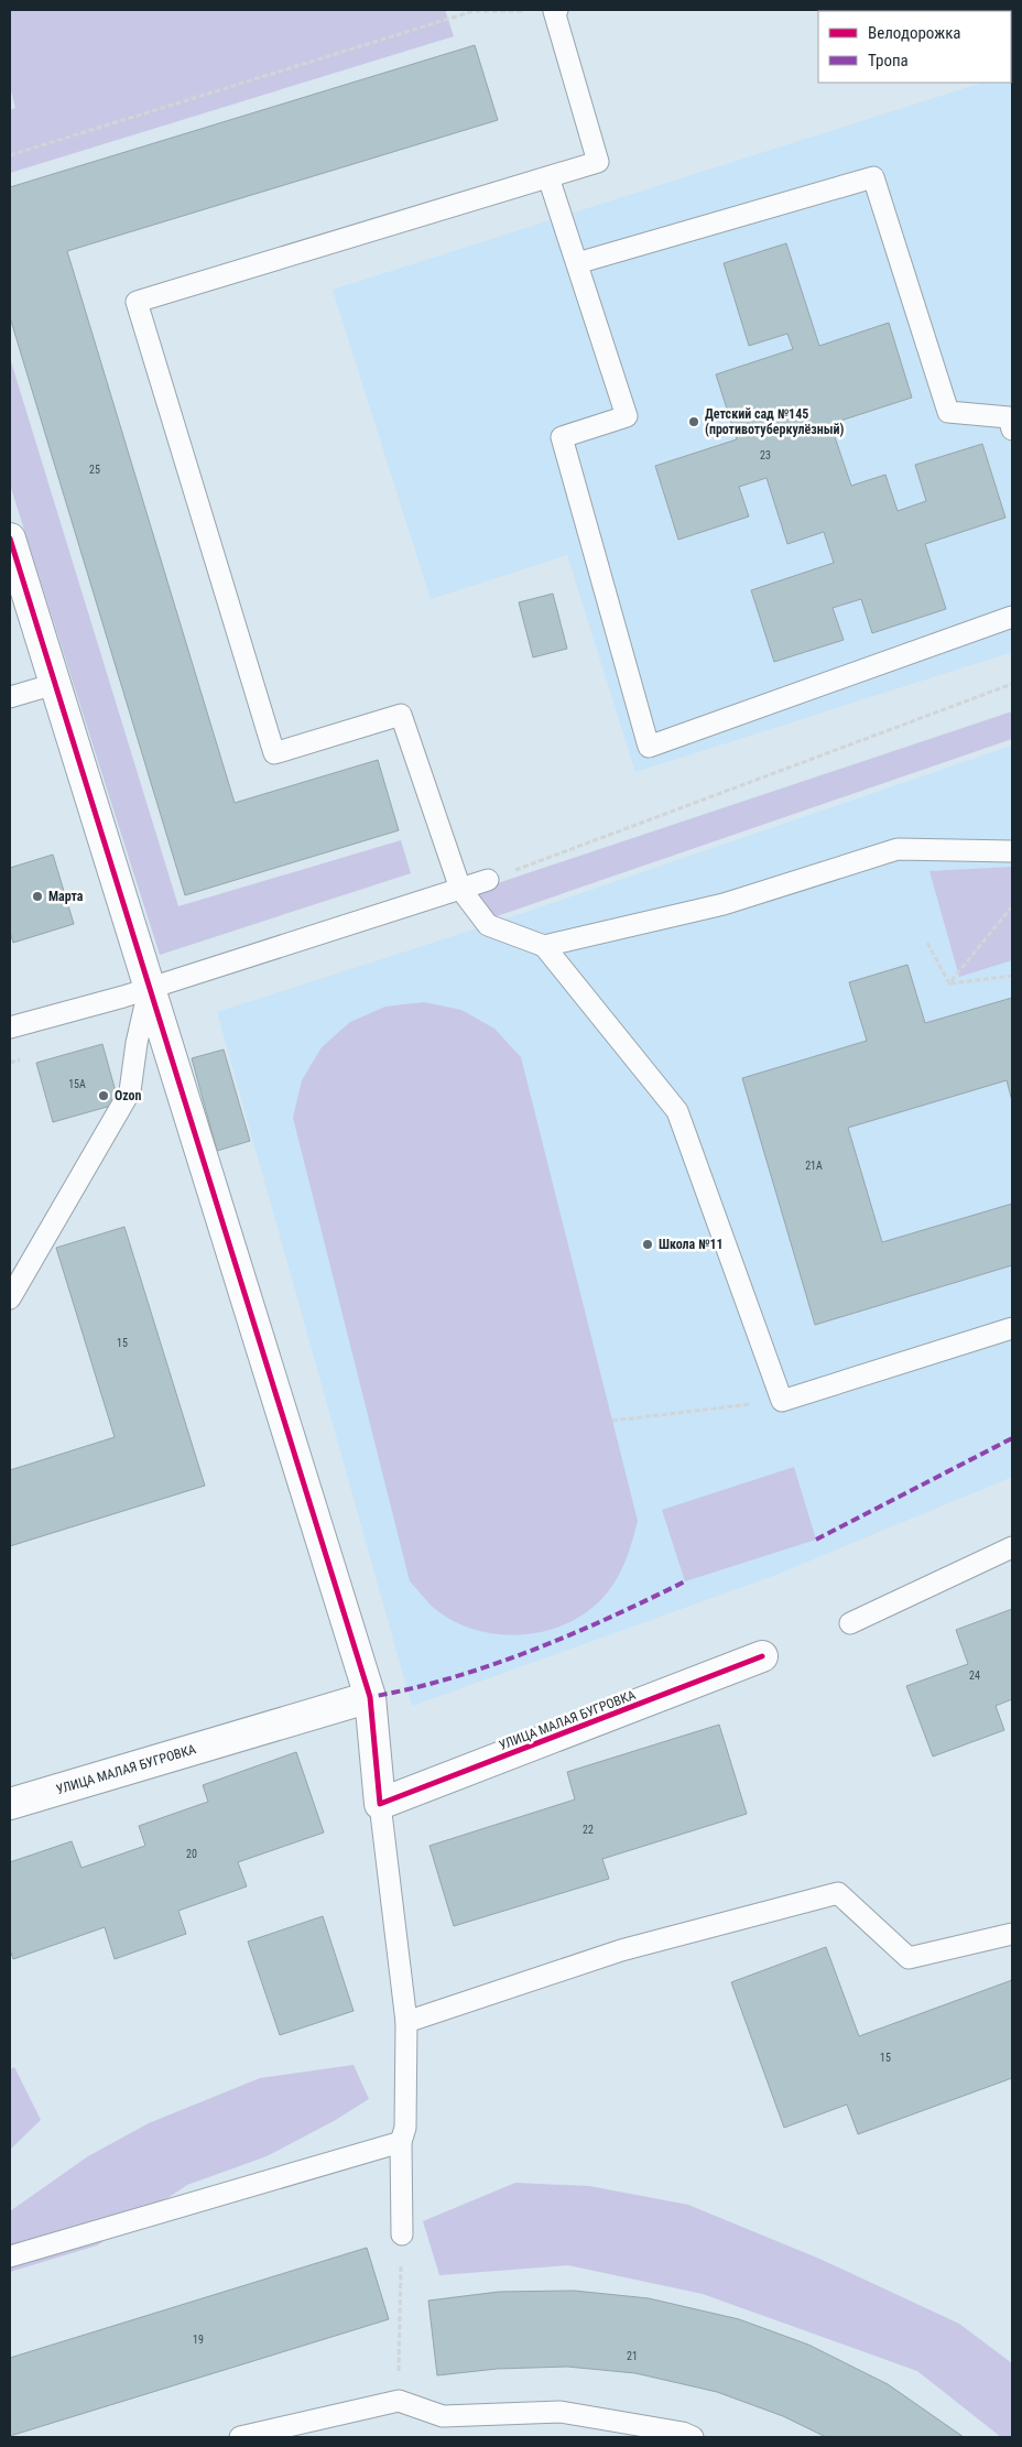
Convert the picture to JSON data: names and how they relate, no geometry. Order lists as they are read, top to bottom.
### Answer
{
  "streets": {
    "street": ["УЛИЦА МАЛАЯ БУГРОВКА"]
  },
  "places": [
    "Детский сад №145 (противотуберкулёзный)",
    "Марта",
    "Ozon",
    "Школа №11"
  ],
  "house_numbers": [
    "23",
    "25",
    "15А",
    "21А",
    "15",
    "24",
    "22",
    "20",
    "15",
    "19",
    "21"
  ],
  "legend": ["Велодорожка", "Тропа"]
}
